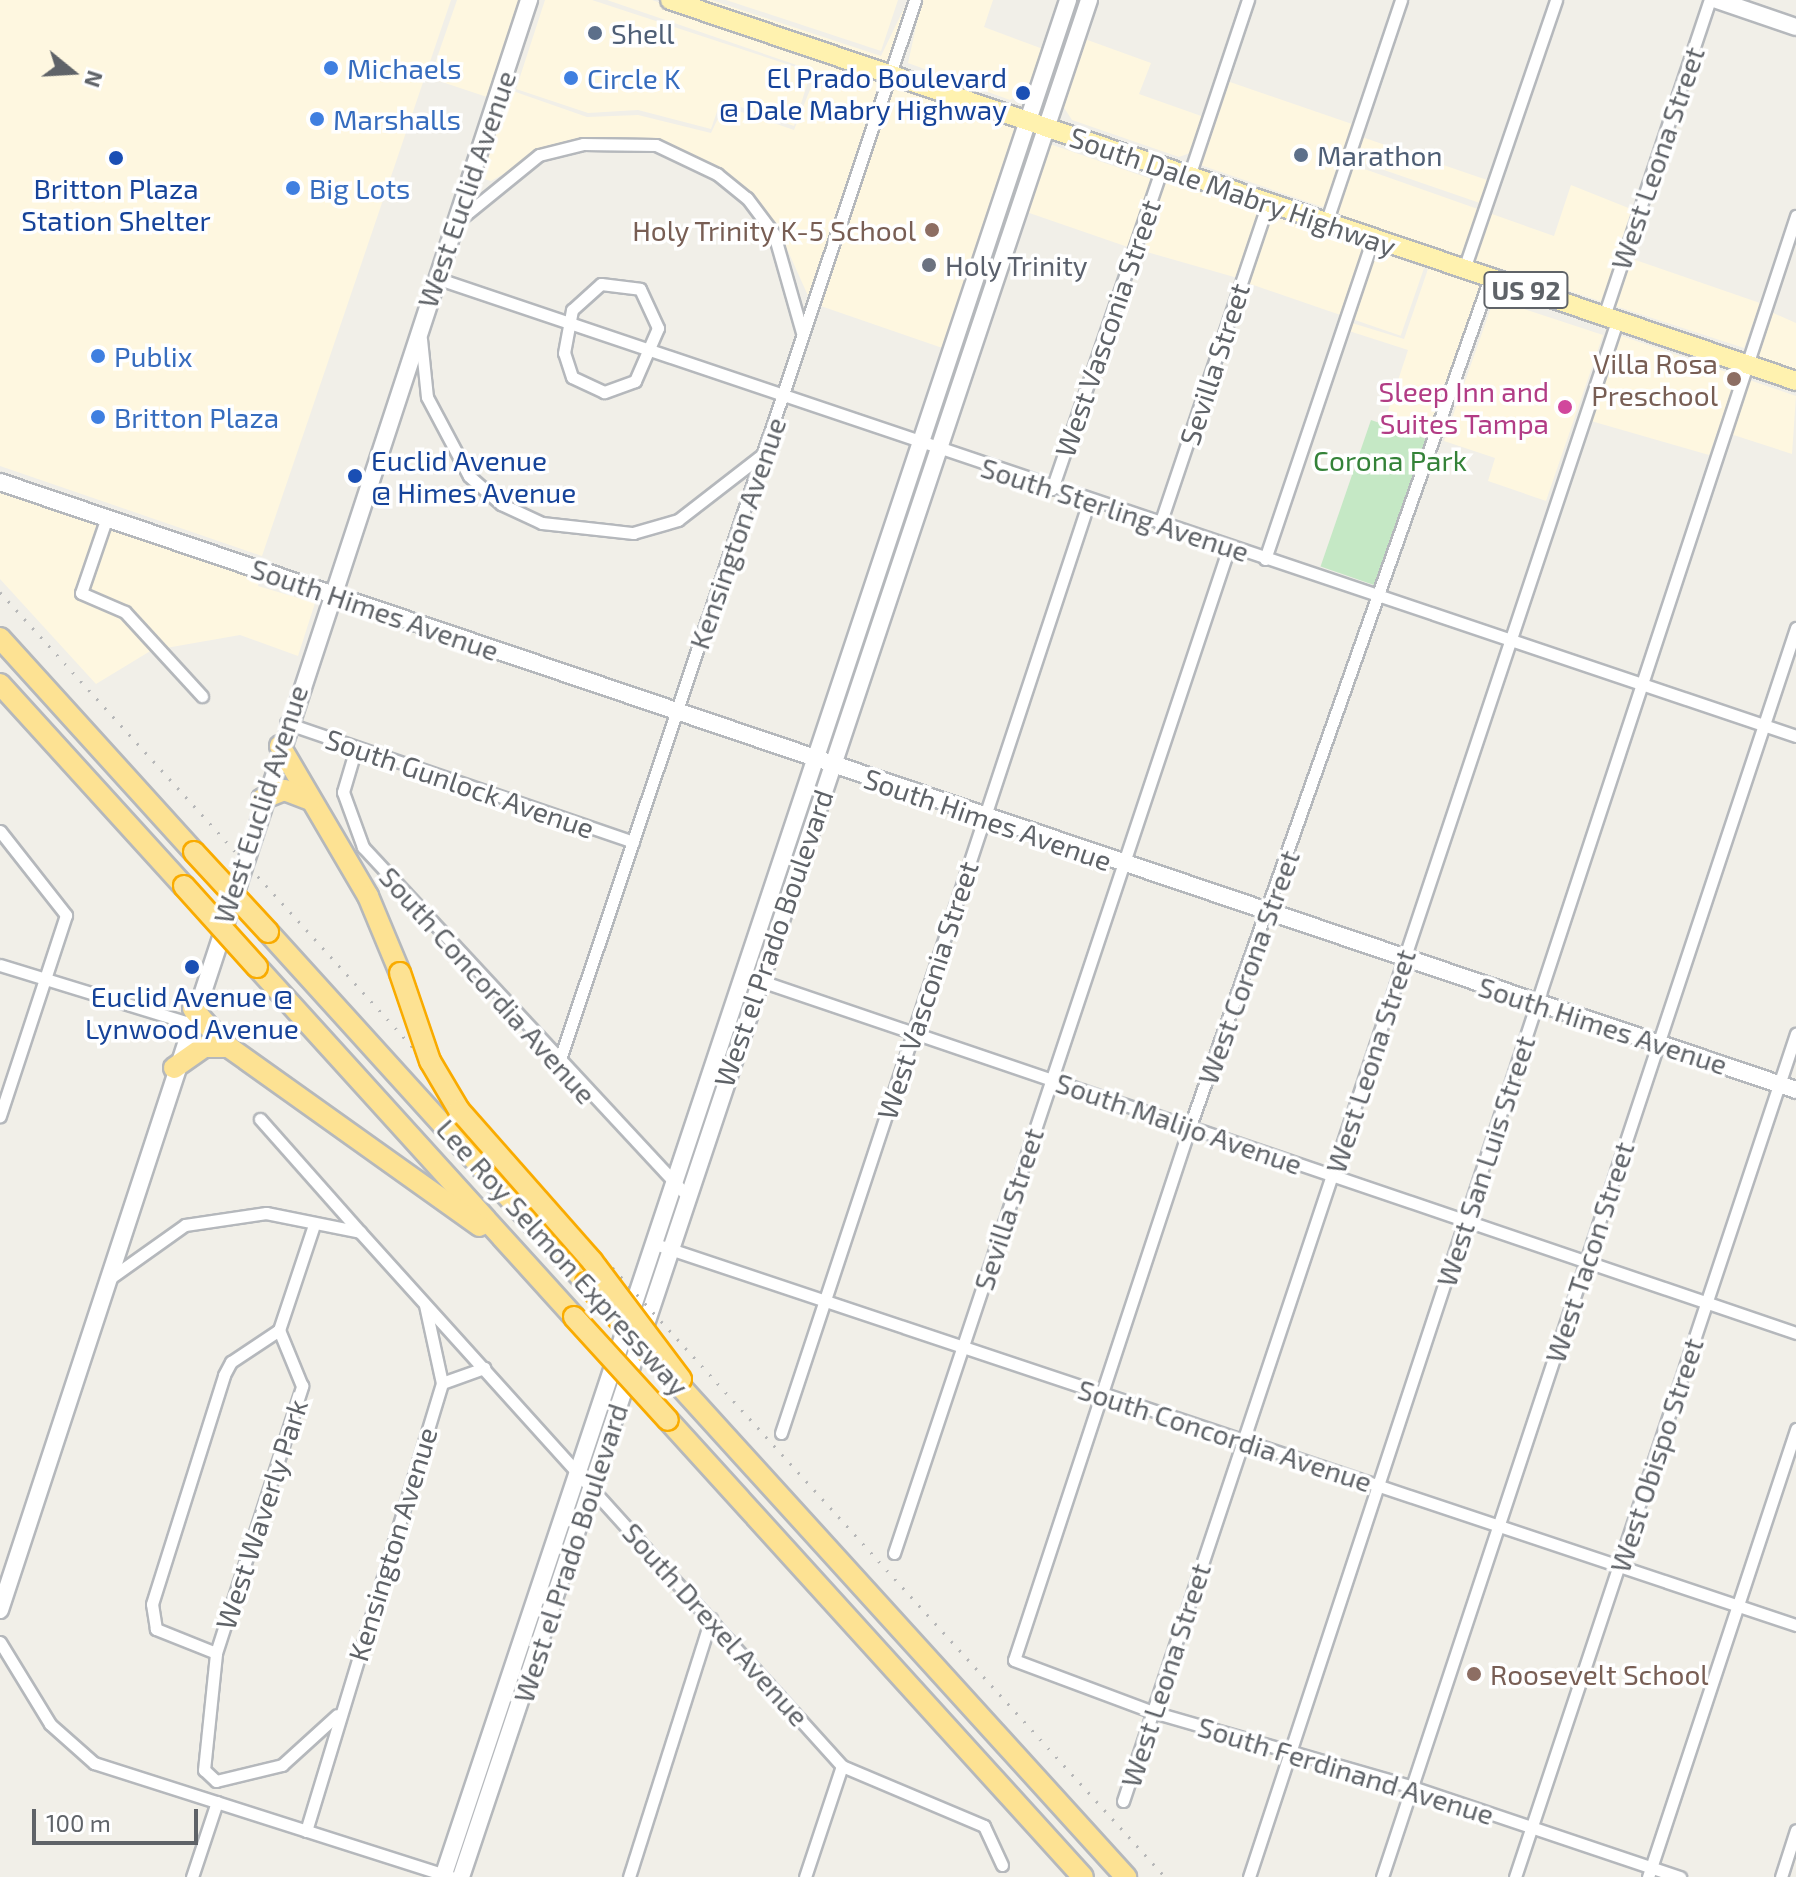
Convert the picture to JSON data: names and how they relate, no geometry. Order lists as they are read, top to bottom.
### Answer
{
  "streets": {
    "highway": ["Lee Roy Selmon Expressway"],
    "main road": ["South Dale Mabry Highway", "US 92"],
    "street": [
      "West Leona Street",
      "West Euclid Avenue",
      "West Vasconia Street",
      "Sevilla Street",
      "South Sterling Avenue",
      "Kensington Avenue",
      "South Himes Avenue",
      "South Gunlock Avenue",
      "West el Prado Boulevard",
      "West Corona Street",
      "South Concordia Avenue",
      "South Malijo Avenue",
      "West San Luis Street",
      "West Tacon Street",
      "West Obispo Street",
      "West Waverly Park",
      "South Drexel Avenue",
      "South Ferdinand Avenue"
    ]
  },
  "crossings": [
    ["West Leona Street", "South Dale Mabry Highway"],
    ["West Leona Street", "South Sterling Avenue"],
    ["West Leona Street", "South Himes Avenue"],
    ["West Leona Street", "South Concordia Avenue"],
    ["West Leona Street", "South Malijo Avenue"],
    ["West Leona Street", "South Ferdinand Avenue"],
    ["West Euclid Avenue", "South Sterling Avenue"],
    ["West Euclid Avenue", "South Himes Avenue"],
    ["West Euclid Avenue", "South Gunlock Avenue"],
    ["South Dale Mabry Highway", "West Vasconia Street"],
    ["South Dale Mabry Highway", "Sevilla Street"],
    ["South Dale Mabry Highway", "Kensington Avenue"],
    ["South Dale Mabry Highway", "West el Prado Boulevard"],
    ["South Dale Mabry Highway", "West Corona Street"],
    ["South Dale Mabry Highway", "West San Luis Street"],
    ["West Vasconia Street", "South Sterling Avenue"],
    ["West Vasconia Street", "South Himes Avenue"],
    ["West Vasconia Street", "South Concordia Avenue"],
    ["West Vasconia Street", "South Malijo Avenue"],
    ["Sevilla Street", "South Sterling Avenue"],
    ["Sevilla Street", "South Himes Avenue"],
    ["Sevilla Street", "South Concordia Avenue"],
    ["Sevilla Street", "South Malijo Avenue"],
    ["South Sterling Avenue", "Kensington Avenue"],
    ["South Sterling Avenue", "West el Prado Boulevard"],
    ["South Sterling Avenue", "West Corona Street"],
    ["South Sterling Avenue", "West San Luis Street"],
    ["South Sterling Avenue", "West Tacon Street"],
    ["Kensington Avenue", "South Himes Avenue"],
    ["Kensington Avenue", "South Gunlock Avenue"],
    ["Kensington Avenue", "South Concordia Avenue"],
    ["Kensington Avenue", "West Waverly Park"],
    ["Kensington Avenue", "South Drexel Avenue"],
    ["South Himes Avenue", "West el Prado Boulevard"],
    ["South Himes Avenue", "West Corona Street"],
    ["South Himes Avenue", "West San Luis Street"],
    ["South Himes Avenue", "West Tacon Street"],
    ["South Himes Avenue", "West Obispo Street"],
    ["South Gunlock Avenue", "South Concordia Avenue"],
    ["West el Prado Boulevard", "South Concordia Avenue"],
    ["West el Prado Boulevard", "South Malijo Avenue"],
    ["West el Prado Boulevard", "South Drexel Avenue"],
    ["West Corona Street", "South Concordia Avenue"],
    ["West Corona Street", "South Malijo Avenue"],
    ["West Corona Street", "South Ferdinand Avenue"],
    ["South Concordia Avenue", "West San Luis Street"],
    ["South Concordia Avenue", "West Tacon Street"],
    ["South Concordia Avenue", "West Obispo Street"],
    ["South Malijo Avenue", "West San Luis Street"],
    ["South Malijo Avenue", "West Tacon Street"],
    ["South Malijo Avenue", "West Obispo Street"],
    ["West San Luis Street", "South Ferdinand Avenue"],
    ["West Tacon Street", "South Ferdinand Avenue"],
    ["West Obispo Street", "South Ferdinand Avenue"]
  ],
  "parks": ["Corona Park"],
  "places": [
    "Shell",
    "Michaels",
    "Circle K",
    "El Prado Boulevard @ Dale Mabry Highway",
    "Marshalls",
    "Marathon",
    "Britton Plaza Station Shelter",
    "Big Lots",
    "Holy Trinity K-5 School",
    "Holy Trinity",
    "Publix",
    "Villa Rosa Preschool",
    "Sleep Inn and Suites Tampa",
    "Britton Plaza",
    "Euclid Avenue @ Himes Avenue",
    "Euclid Avenue @ Lynwood Avenue",
    "Roosevelt School"
  ],
  "scale_bar": "100 m",
  "north": "right"
}
